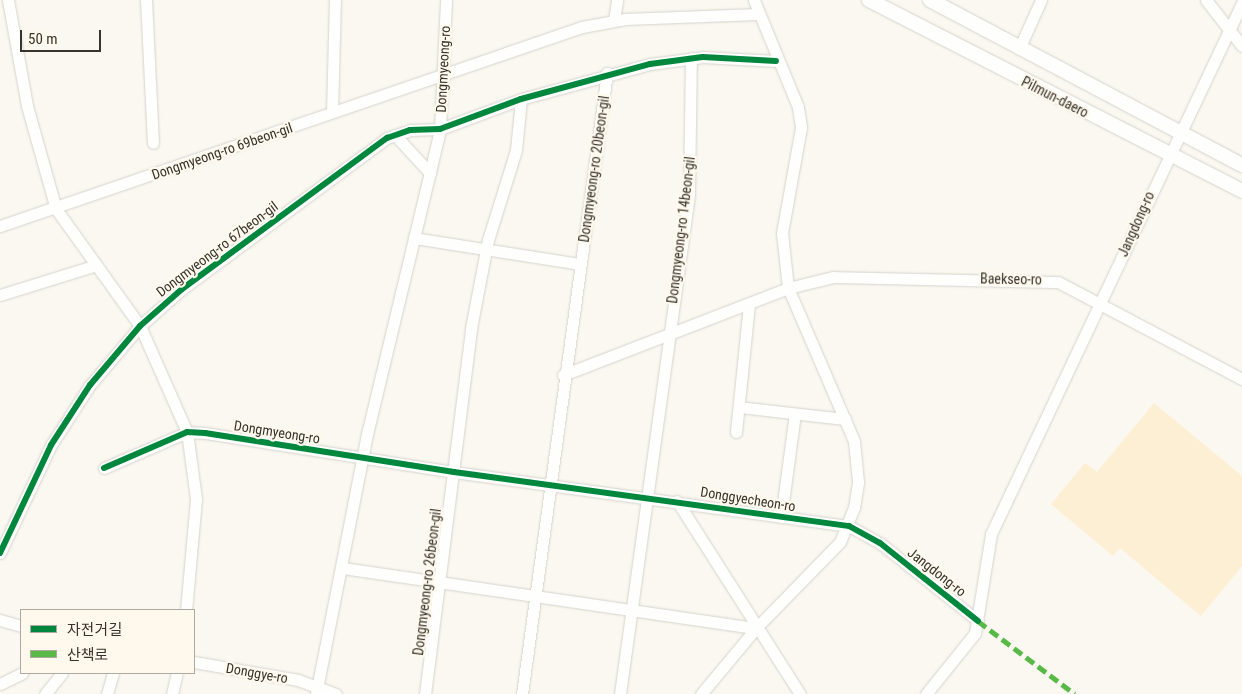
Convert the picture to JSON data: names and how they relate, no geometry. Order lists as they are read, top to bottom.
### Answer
{
  "streets": {
    "main road": ["Pilmun-daero"],
    "street": [
      "Dongmyeong-ro",
      "Dongmyeong-ro 69beon-gil",
      "Dongmyeong-ro 20beon-gil",
      "Jangdong-ro",
      "Dongmyeong-ro 14beon-gil",
      "Dongmyeong-ro 67beon-gil",
      "Baekseo-ro",
      "Donggyecheon-ro",
      "Dongmyeong-ro 26beon-gil",
      "Donggye-ro"
    ]
  },
  "crossings": [
    ["Dongmyeong-ro", "Dongmyeong-ro 69beon-gil"],
    ["Dongmyeong-ro", "Dongmyeong-ro 67beon-gil"],
    ["Dongmyeong-ro", "Dongmyeong-ro 26beon-gil"],
    ["Dongmyeong-ro", "Donggye-ro"],
    ["Pilmun-daero", "Jangdong-ro"],
    ["Dongmyeong-ro 20beon-gil", "Dongmyeong-ro 26beon-gil"],
    ["Jangdong-ro", "Baekseo-ro"],
    ["Jangdong-ro", "Donggyecheon-ro"],
    ["Dongmyeong-ro 14beon-gil", "Donggyecheon-ro"]
  ],
  "legend": ["자전거길", "산책로"],
  "scale_bar": "50 m"
}
